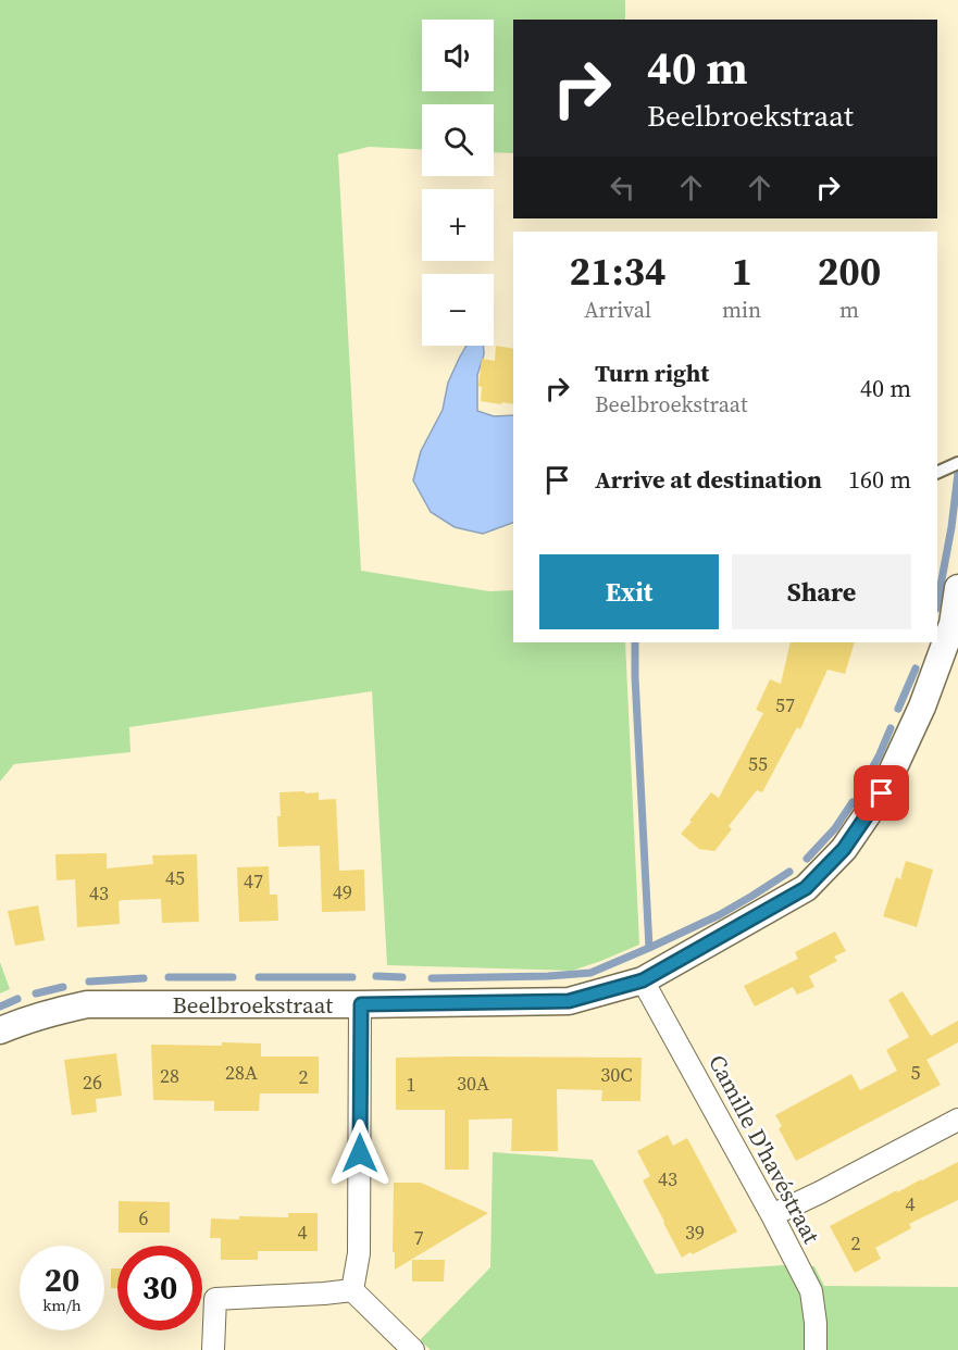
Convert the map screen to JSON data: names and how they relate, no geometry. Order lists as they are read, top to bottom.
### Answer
{
  "streets": {
    "street": ["Beelbroekstraat", "Camille D'havéstraat"]
  },
  "crossings": [
    ["Beelbroekstraat", "Camille D'havéstraat"]
  ],
  "house_numbers": [
    "57",
    "55",
    "45",
    "47",
    "49",
    "43",
    "28A",
    "5",
    "30C",
    "28",
    "2",
    "26",
    "30A",
    "1",
    "43",
    "4",
    "6",
    "4",
    "39",
    "7",
    "2"
  ],
  "page": {
    "map_buttons": ["+", "−"],
    "turn": ["40 m", "Beelbroekstraat"],
    "eta": [
      "21:34",
      "Arrival",
      "1",
      "min",
      "200",
      "m"
    ],
    "list": [
      {
        "name": "Turn right",
        "note": "Beelbroekstraat",
        "value": "40 m"
      },
      {
        "name": "Arrive at destination",
        "value": "160 m"
      }
    ],
    "buttons": ["Exit", "Share"],
    "speed": "20 km/h",
    "limit": "30"
  }
}
